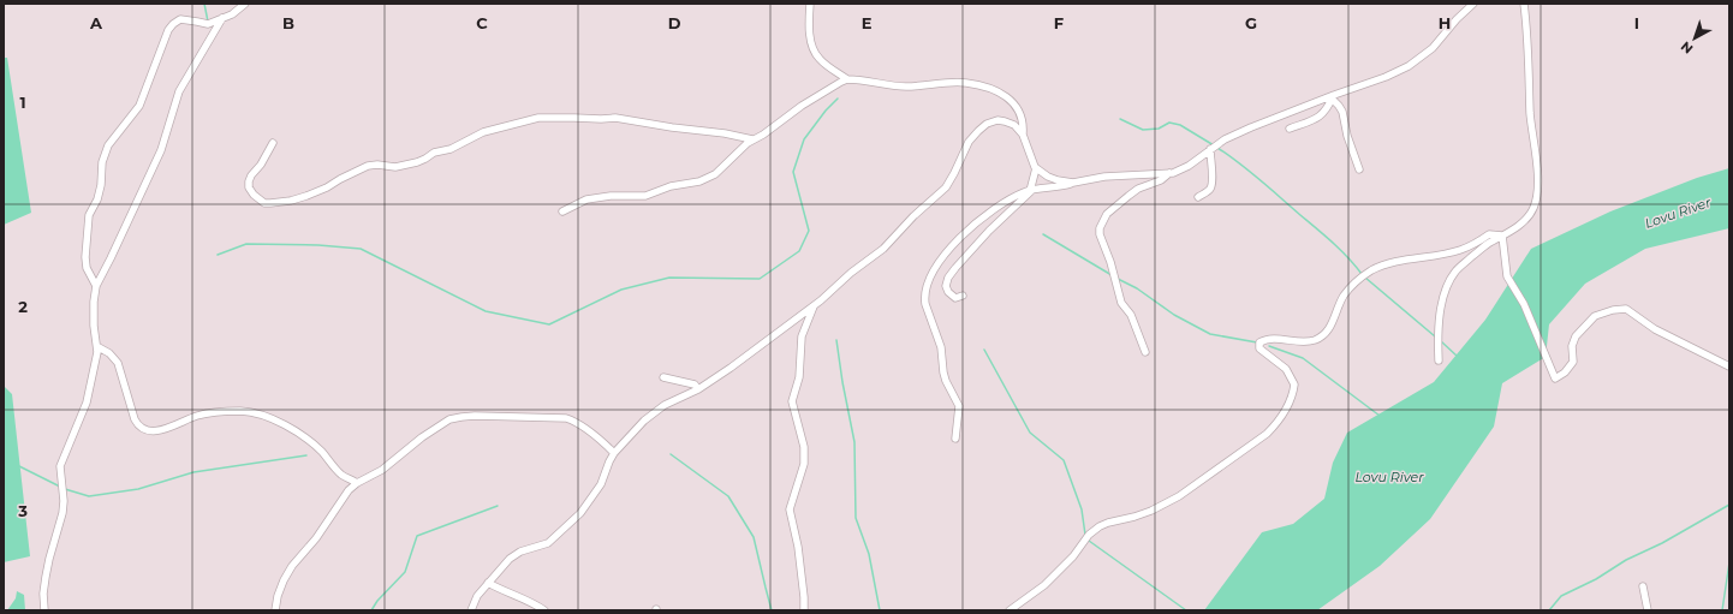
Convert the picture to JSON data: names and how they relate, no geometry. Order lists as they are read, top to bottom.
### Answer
{
  "water": ["Lovu River"],
  "north": "bottom left",
  "grid": {
    "columns": [
      "A",
      "B",
      "C",
      "D",
      "E",
      "F",
      "G",
      "H",
      "I"
    ],
    "rows": ["1", "2", "3"]
  }
}
